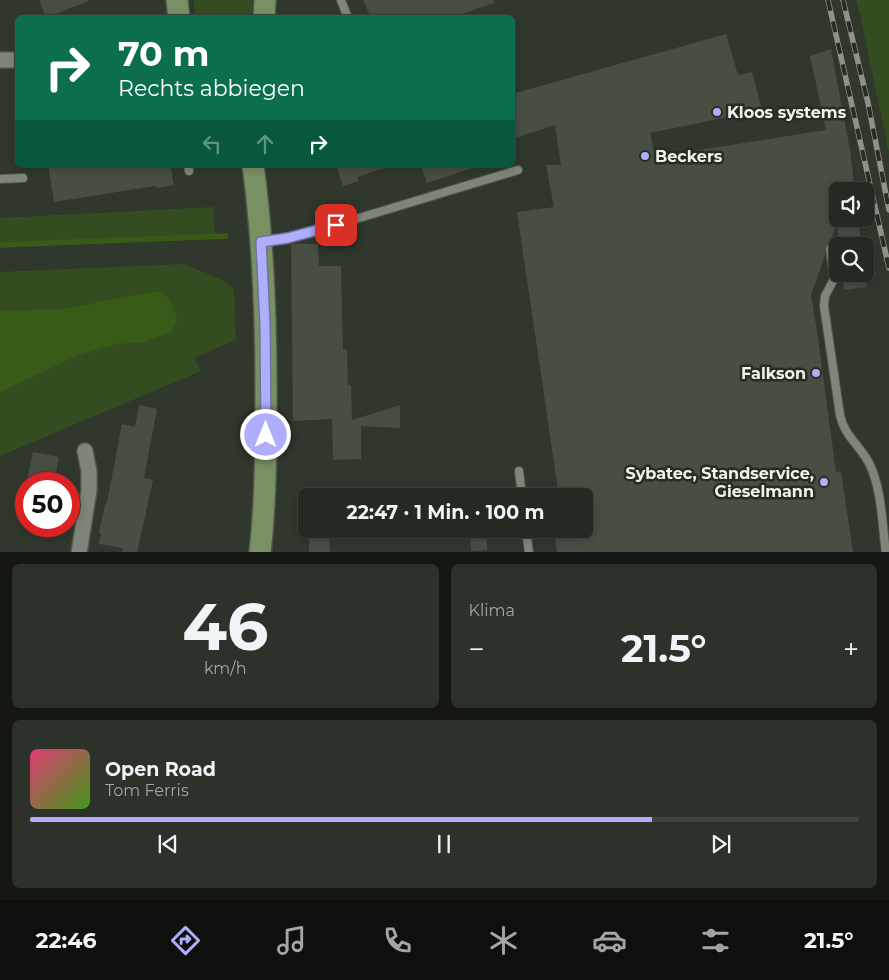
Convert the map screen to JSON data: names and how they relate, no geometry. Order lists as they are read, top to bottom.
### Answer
{
  "places": [
    "Kloos systems",
    "Beckers",
    "Falkson",
    "Sybatec, Standservice, Gieselmann"
  ],
  "page": {
    "turn": ["70 m", "Rechts abbiegen"],
    "limit": "50",
    "trip": "22:47 · 1 Min. · 100 m",
    "tile": [
      ["46", "km/h"],
      "Klima"
    ],
    "heat": ["−", "21.5°", "+"],
    "song": ["Open Road", "Tom Ferris"],
    "tabs": ["22:46", "21.5°"]
  }
}
